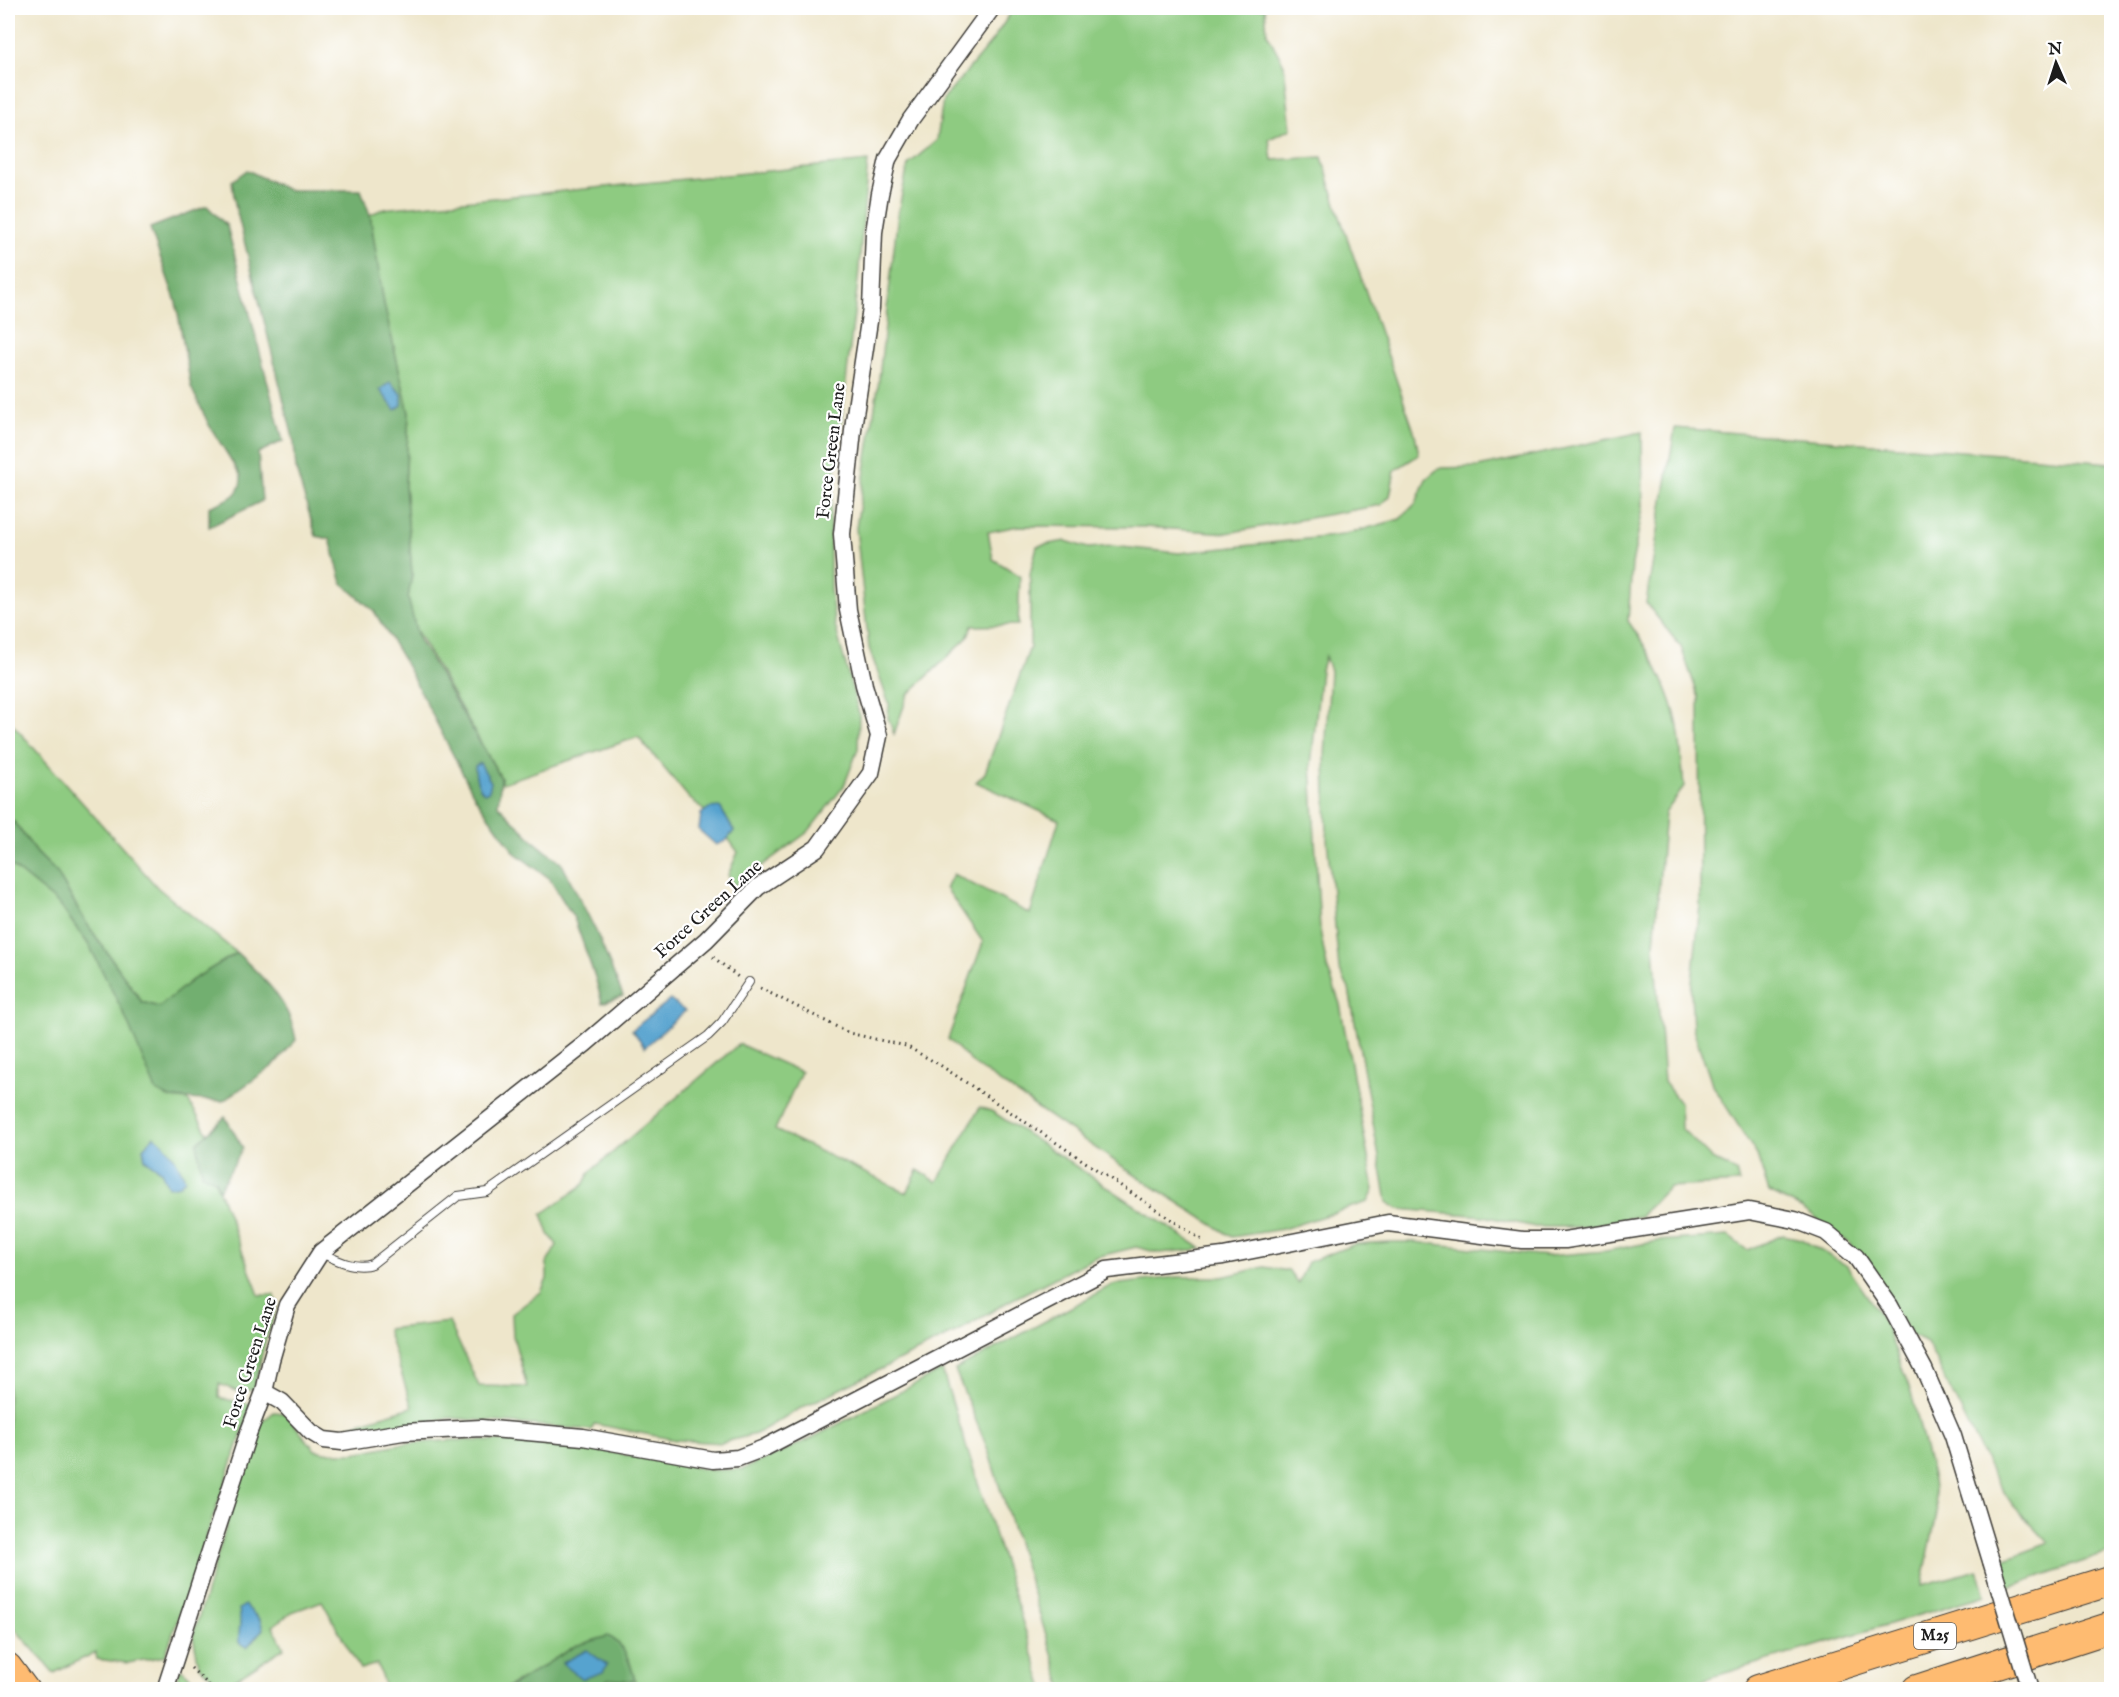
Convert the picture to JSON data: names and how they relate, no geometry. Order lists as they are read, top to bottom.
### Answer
{
  "streets": {
    "highway": ["M25"],
    "street": ["Force Green Lane"]
  },
  "north": "top"
}
